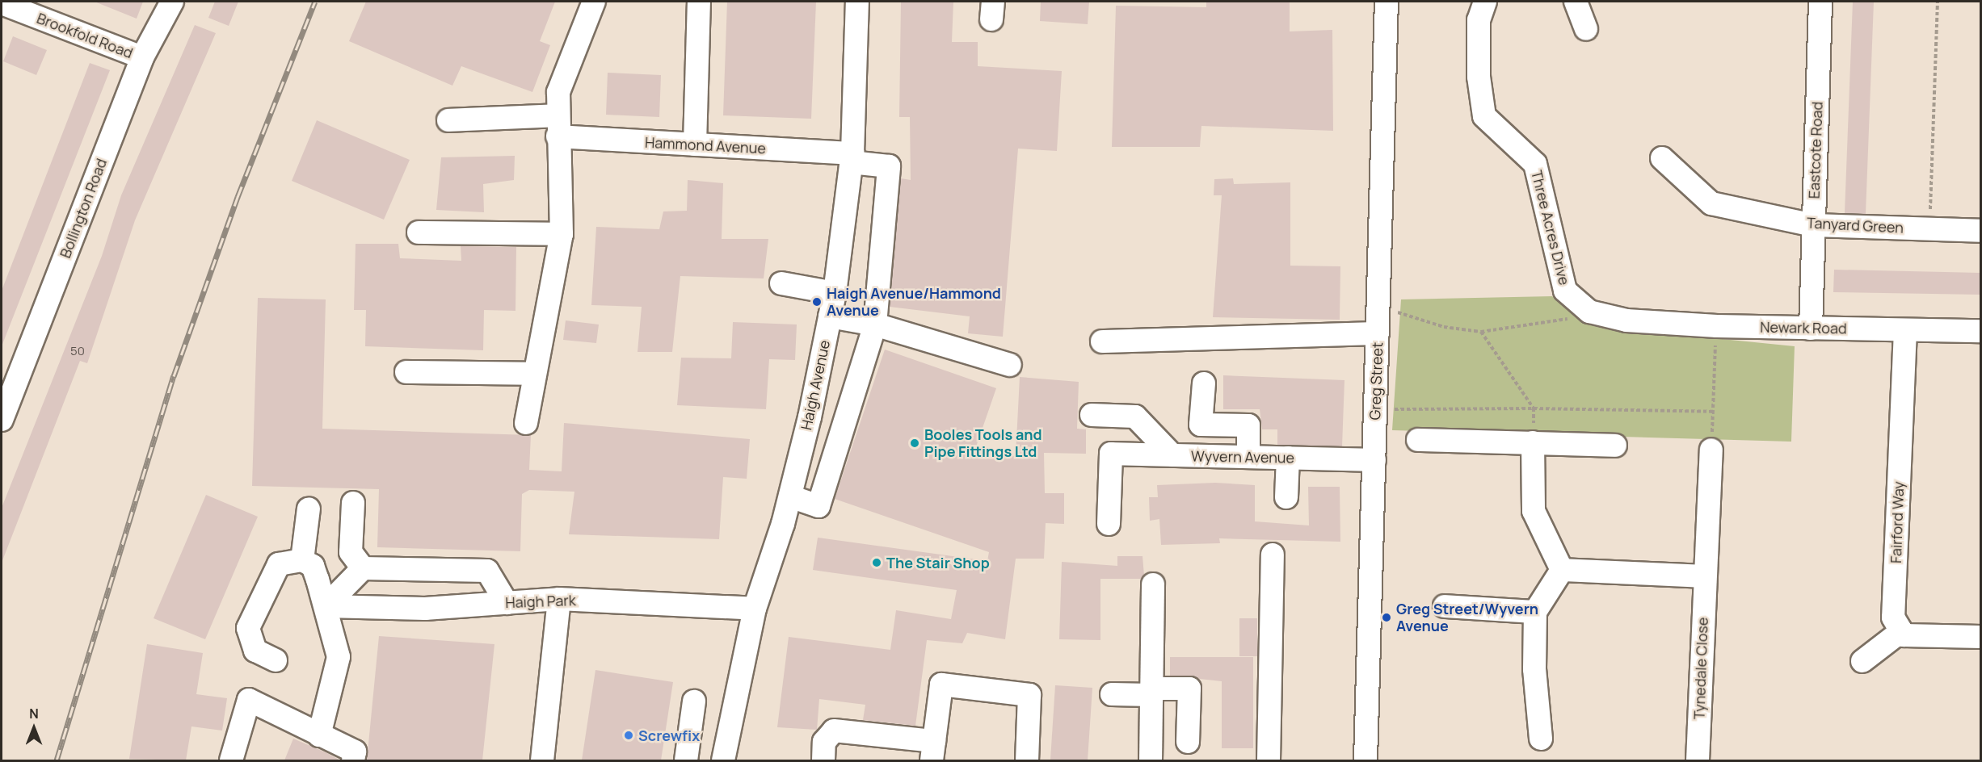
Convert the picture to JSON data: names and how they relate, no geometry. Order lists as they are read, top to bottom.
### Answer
{
  "streets": {
    "street": [
      "Brookfold Road",
      "Hammond Avenue",
      "Eastcote Road",
      "Bollington Road",
      "Tanyard Green",
      "Three Acres Drive",
      "Newark Road",
      "Greg Street",
      "Haigh Avenue",
      "Wyvern Avenue",
      "Fairford Way",
      "Haigh Park",
      "Tynedale Close"
    ]
  },
  "crossings": [
    ["Brookfold Road", "Bollington Road"],
    ["Hammond Avenue", "Haigh Avenue"],
    ["Eastcote Road", "Tanyard Green"],
    ["Eastcote Road", "Newark Road"],
    ["Three Acres Drive", "Newark Road"],
    ["Newark Road", "Fairford Way"],
    ["Greg Street", "Wyvern Avenue"],
    ["Haigh Avenue", "Haigh Park"]
  ],
  "places": [
    "Haigh Avenue/Hammond Avenue",
    "Booles Tools and Pipe Fittings Ltd",
    "The Stair Shop",
    "Greg Street/Wyvern Avenue",
    "Screwfix"
  ],
  "house_numbers": ["50"],
  "north": "top"
}
